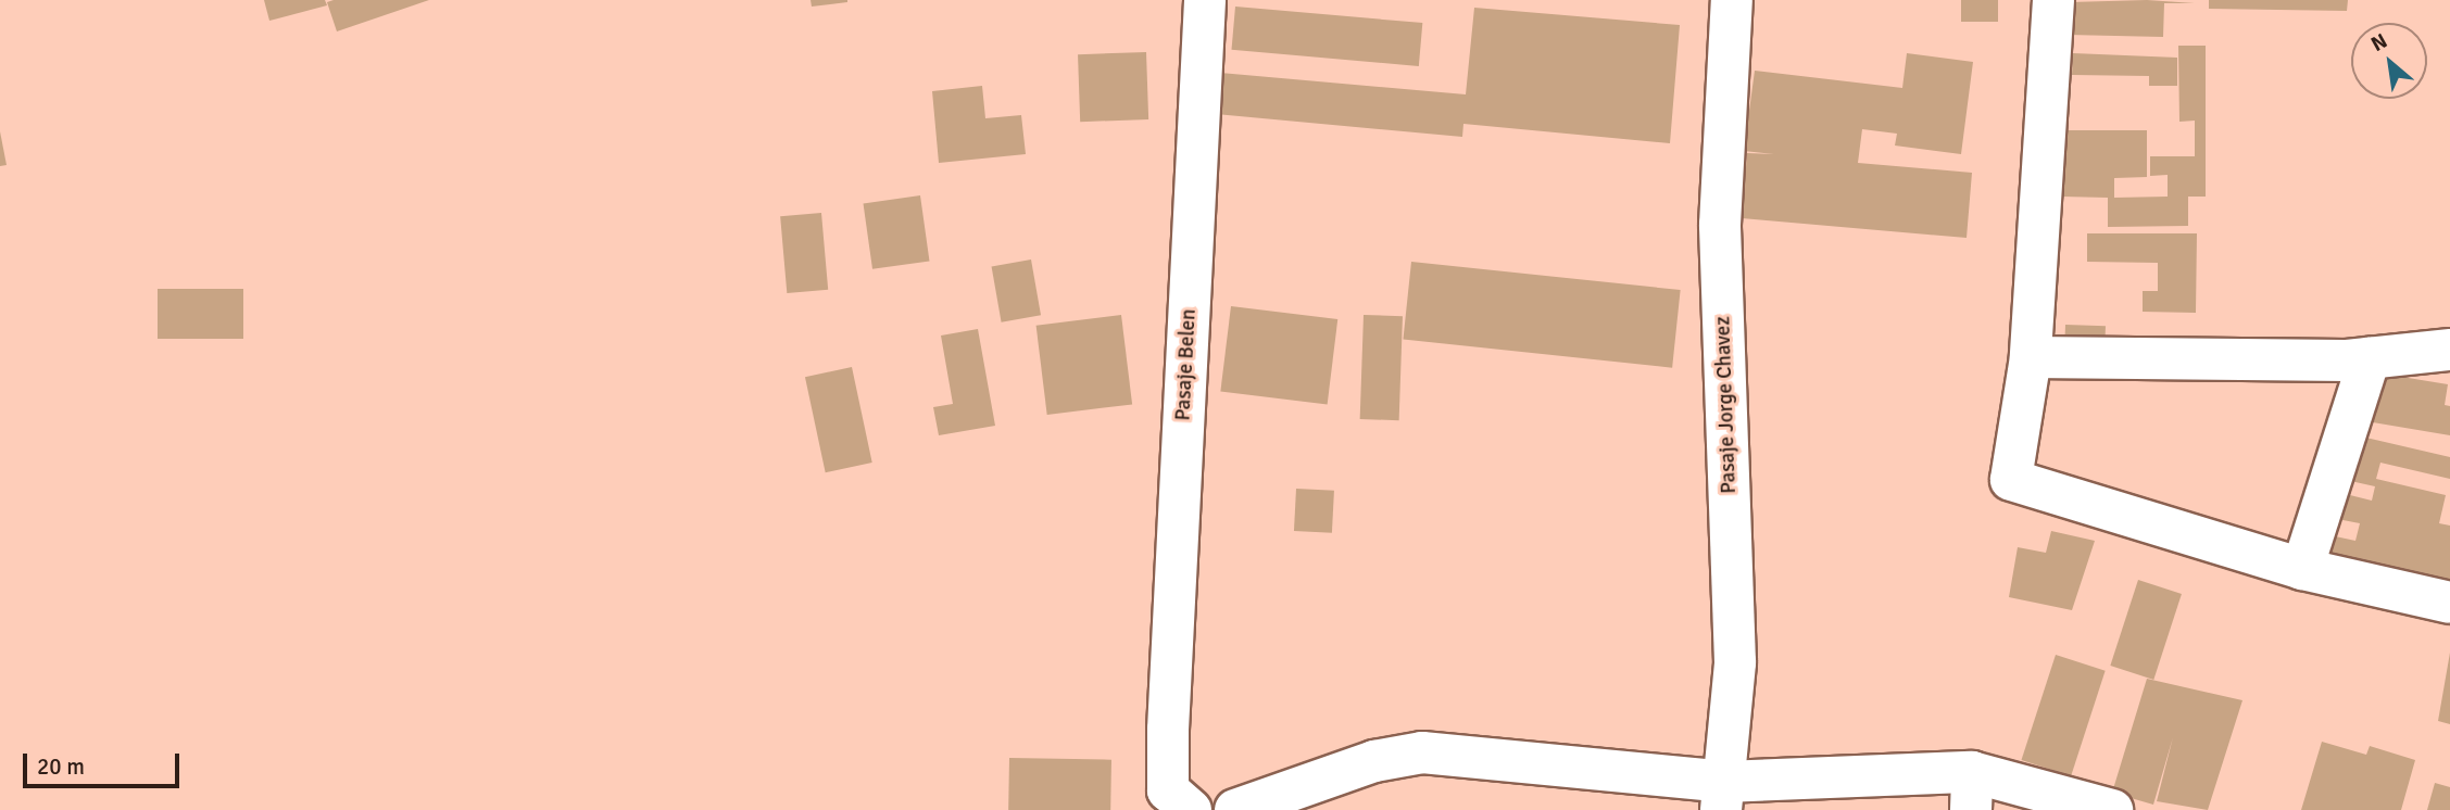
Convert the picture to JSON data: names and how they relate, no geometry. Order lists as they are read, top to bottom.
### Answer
{
  "streets": {
    "street": ["Pasaje Belen", "Pasaje Jorge Chavez"]
  },
  "scale_bar": "20 m",
  "north": "top left"
}
